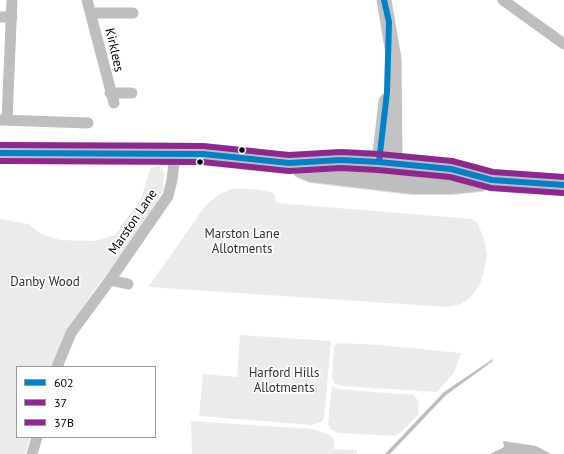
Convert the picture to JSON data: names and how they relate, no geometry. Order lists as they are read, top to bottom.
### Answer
{
  "streets": {
    "street": ["Kirklees", "Marston Lane"]
  },
  "parks": ["Marston Lane Allotments", "Danby Wood", "Harford Hills Allotments"],
  "lines": ["transit line 602", "transit line 37B", "transit line 37"],
  "legend": ["602", "37", "37B"]
}
